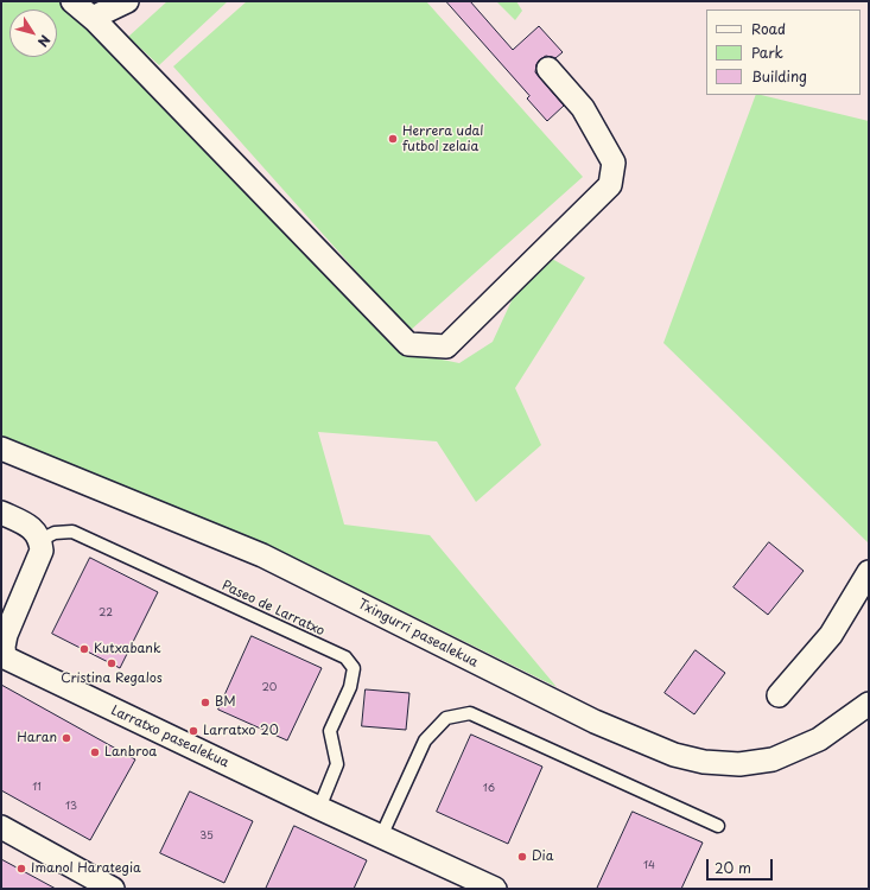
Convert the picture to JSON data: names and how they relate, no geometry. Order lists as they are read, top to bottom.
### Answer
{
  "streets": {
    "street": ["Txingurri pasealekua", "Larratxo pasealekua"],
    "lane": ["Paseo de Larratxo"]
  },
  "crossings": [
    ["Paseo de Larratxo", "Larratxo pasealekua"]
  ],
  "places": [
    "Herrera udal futbol zelaia",
    "Kutxabank",
    "Cristina Regalos",
    "BM",
    "Larratxo 20",
    "Haran",
    "Lanbroa",
    "Dia",
    "Imanol Harategia"
  ],
  "house_numbers": [
    "22",
    "20",
    "11",
    "16",
    "13",
    "35",
    "14"
  ],
  "legend": ["Road", "Park", "Building"],
  "scale_bar": "20 m",
  "north": "bottom right"
}
